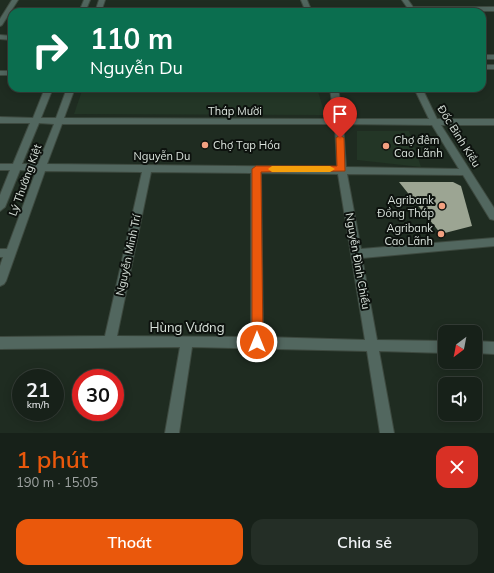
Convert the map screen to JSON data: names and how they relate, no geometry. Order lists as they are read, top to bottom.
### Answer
{
  "streets": {
    "street": [
      "Tháp Mười",
      "Đốc Binh Kiều",
      "Nguyễn Du",
      "Lý Thường Kiệt",
      "Nguyễn Minh Trí",
      "Nguyễn Đình Chiểu",
      "Hùng Vương"
    ]
  },
  "crossings": [
    ["Tháp Mười", "Đốc Binh Kiều"],
    ["Tháp Mười", "Lý Thường Kiệt"],
    ["Tháp Mười", "Nguyễn Đình Chiểu"],
    ["Đốc Binh Kiều", "Nguyễn Du"],
    ["Nguyễn Du", "Lý Thường Kiệt"],
    ["Nguyễn Du", "Nguyễn Minh Trí"],
    ["Nguyễn Du", "Nguyễn Đình Chiểu"],
    ["Nguyễn Minh Trí", "Hùng Vương"],
    ["Nguyễn Đình Chiểu", "Hùng Vương"]
  ],
  "places": [
    "Chợ Tạp Hóa",
    "Chợ đêm Cao Lãnh",
    "Agribank Đồng Tháp",
    "Agribank Cao Lãnh"
  ],
  "north": "bottom left",
  "page": {
    "turn": ["110 m", "Nguyễn Du"],
    "speed": "21 km/h",
    "limit": "30",
    "heading": ["1 phút", "190 m · 15:05"],
    "buttons": ["Thoát", "Chia sẻ"]
  }
}
